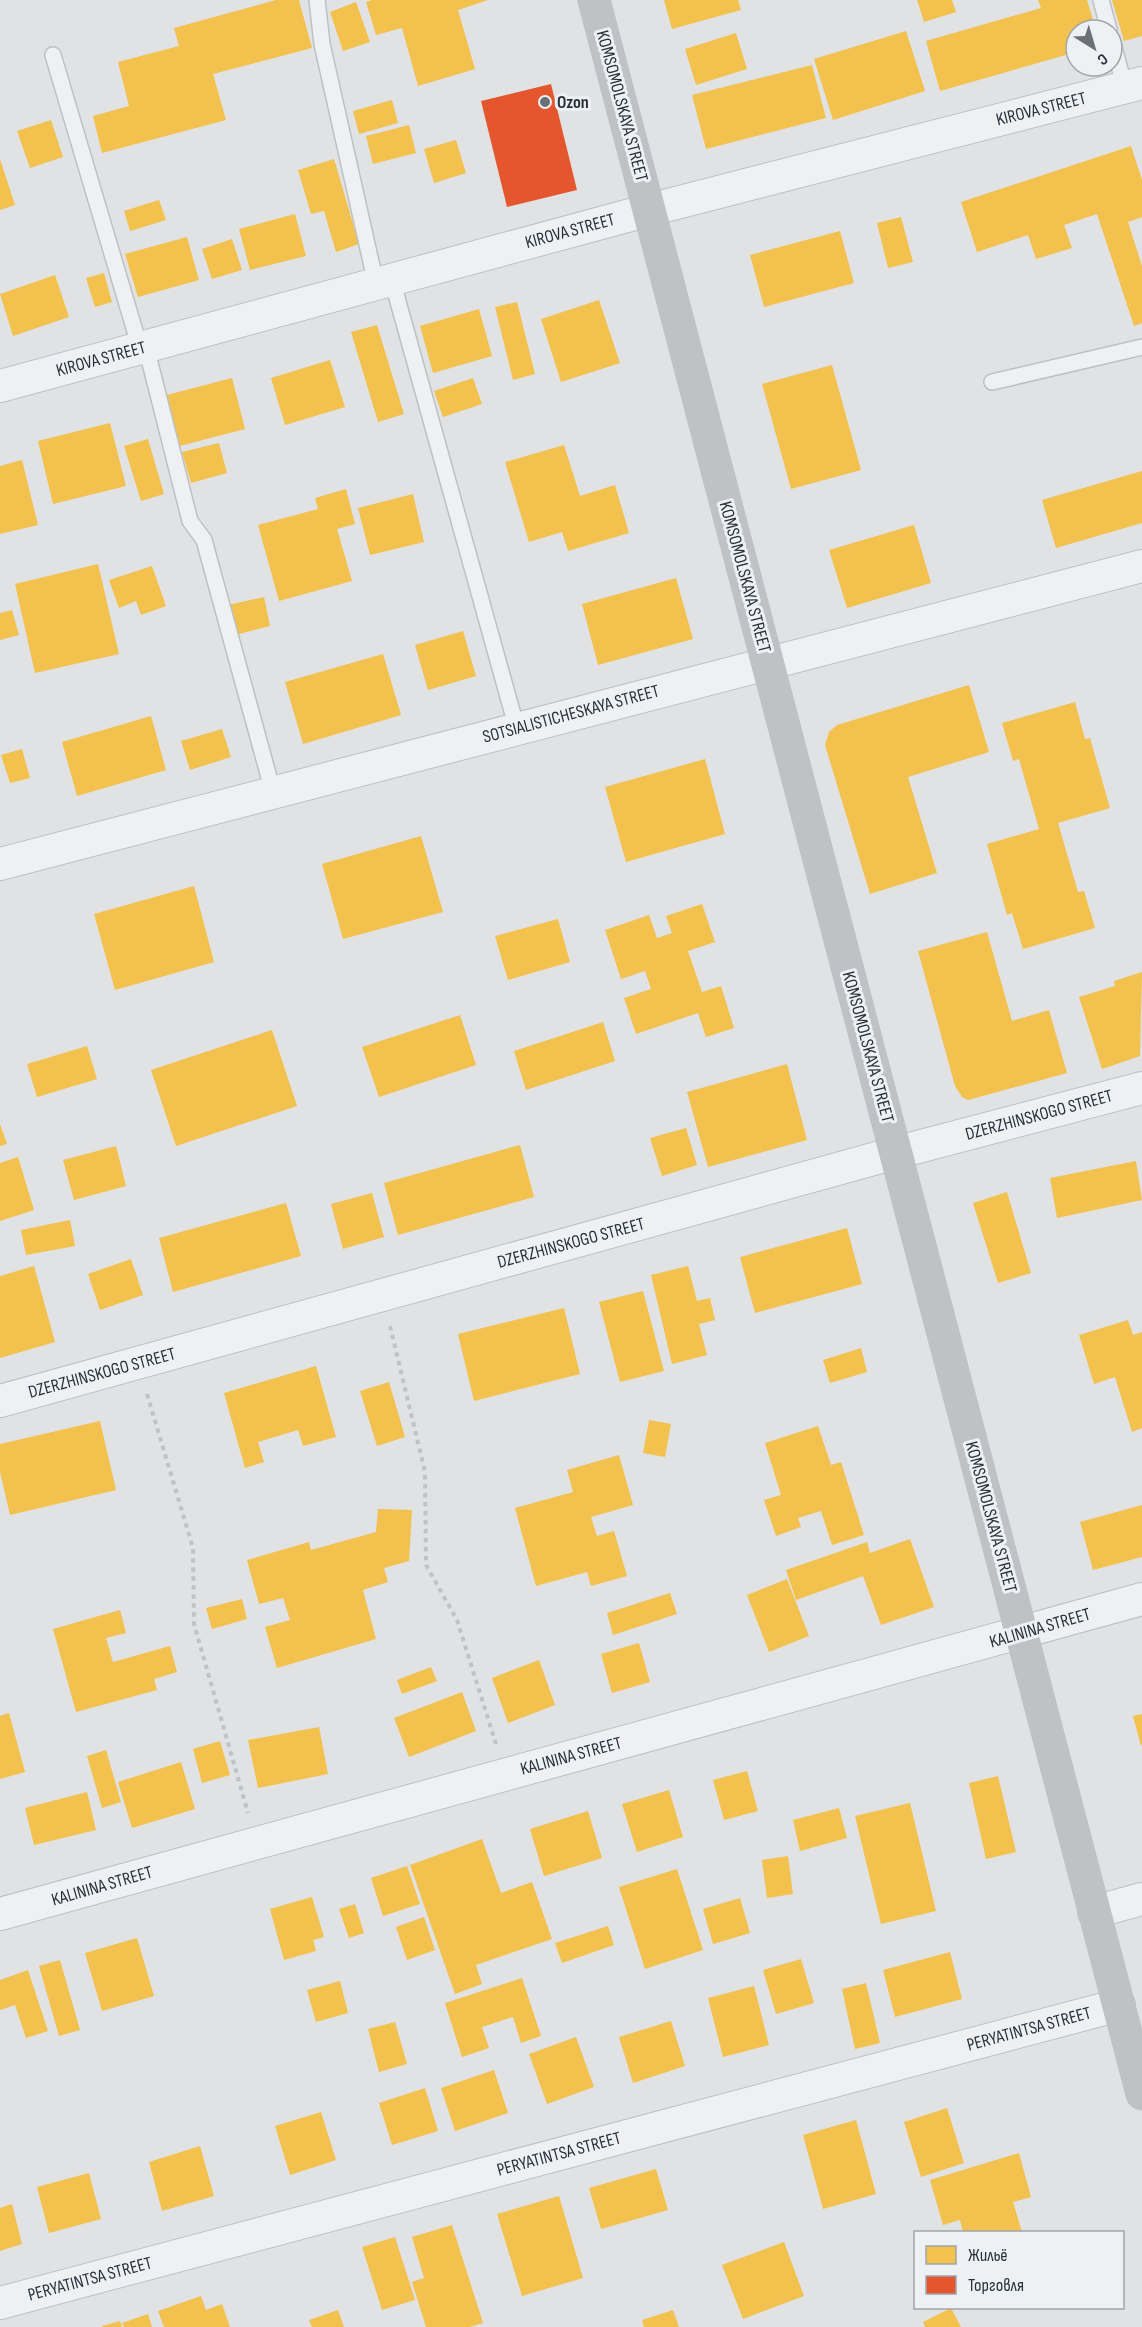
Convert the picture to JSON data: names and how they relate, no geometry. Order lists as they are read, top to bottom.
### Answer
{
  "streets": {
    "main road": ["KOMSOMOLSKAYA STREET"],
    "street": [
      "KIROVA STREET",
      "SOTSIALISTICHESKAYA STREET",
      "DZERZHINSKOGO STREET",
      "KALININA STREET",
      "PERYATINTSA STREET"
    ]
  },
  "crossings": [
    ["KOMSOMOLSKAYA STREET", "KIROVA STREET"],
    ["KOMSOMOLSKAYA STREET", "SOTSIALISTICHESKAYA STREET"],
    ["KOMSOMOLSKAYA STREET", "DZERZHINSKOGO STREET"],
    ["KOMSOMOLSKAYA STREET", "KALININA STREET"],
    ["KOMSOMOLSKAYA STREET", "PERYATINTSA STREET"]
  ],
  "places": ["Ozon"],
  "legend": ["Жильё", "Торговля"],
  "north": "bottom right"
}
